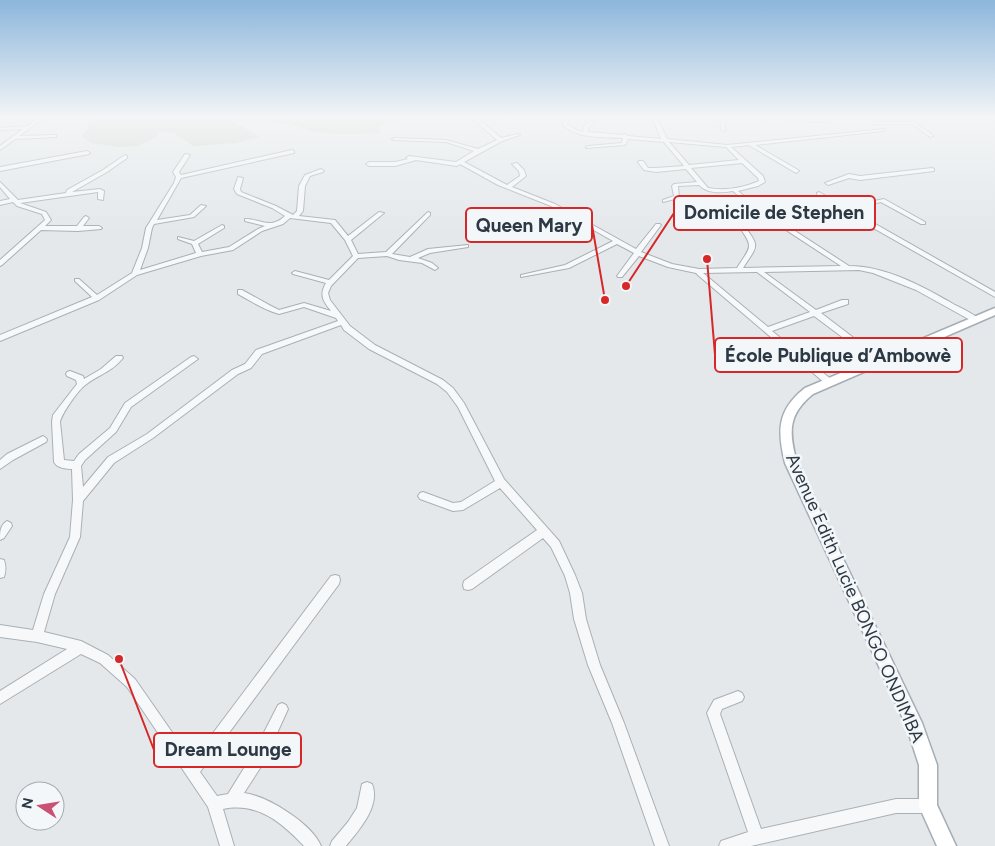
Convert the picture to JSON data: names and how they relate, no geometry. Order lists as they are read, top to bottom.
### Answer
{
  "streets": {
    "main road": ["Avenue Edith Lucie BONGO ONDIMBA"]
  },
  "places": [
    "École Publique d’Ambowè",
    "Domicile de Stephen",
    "Queen Mary",
    "Dream Lounge"
  ],
  "north": "left"
}
